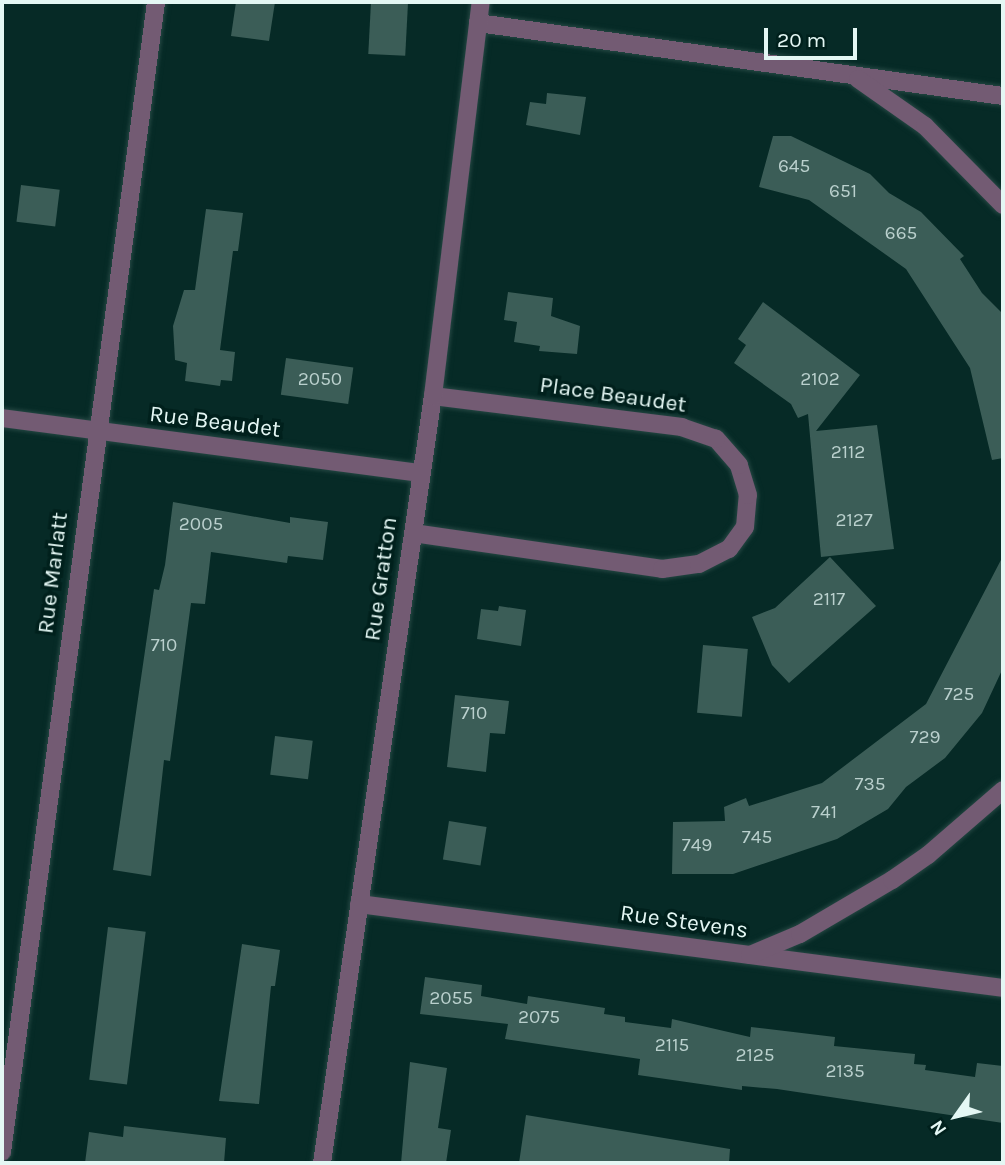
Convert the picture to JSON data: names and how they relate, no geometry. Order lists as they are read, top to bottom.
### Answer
{
  "streets": {
    "street": [
      "Place Beaudet",
      "Rue Beaudet",
      "Rue Marlatt",
      "Rue Gratton",
      "Rue Stevens"
    ]
  },
  "crossings": [
    ["Place Beaudet", "Rue Gratton"],
    ["Rue Beaudet", "Rue Marlatt"],
    ["Rue Beaudet", "Rue Gratton"],
    ["Rue Gratton", "Rue Stevens"]
  ],
  "house_numbers": [
    "645",
    "651",
    "665",
    "2050",
    "2102",
    "2112",
    "2127",
    "2005",
    "2117",
    "710",
    "725",
    "710",
    "729",
    "735",
    "741",
    "745",
    "749",
    "2055",
    "2075",
    "2115",
    "2125",
    "2135"
  ],
  "scale_bar": "20 m",
  "north": "bottom left"
}
